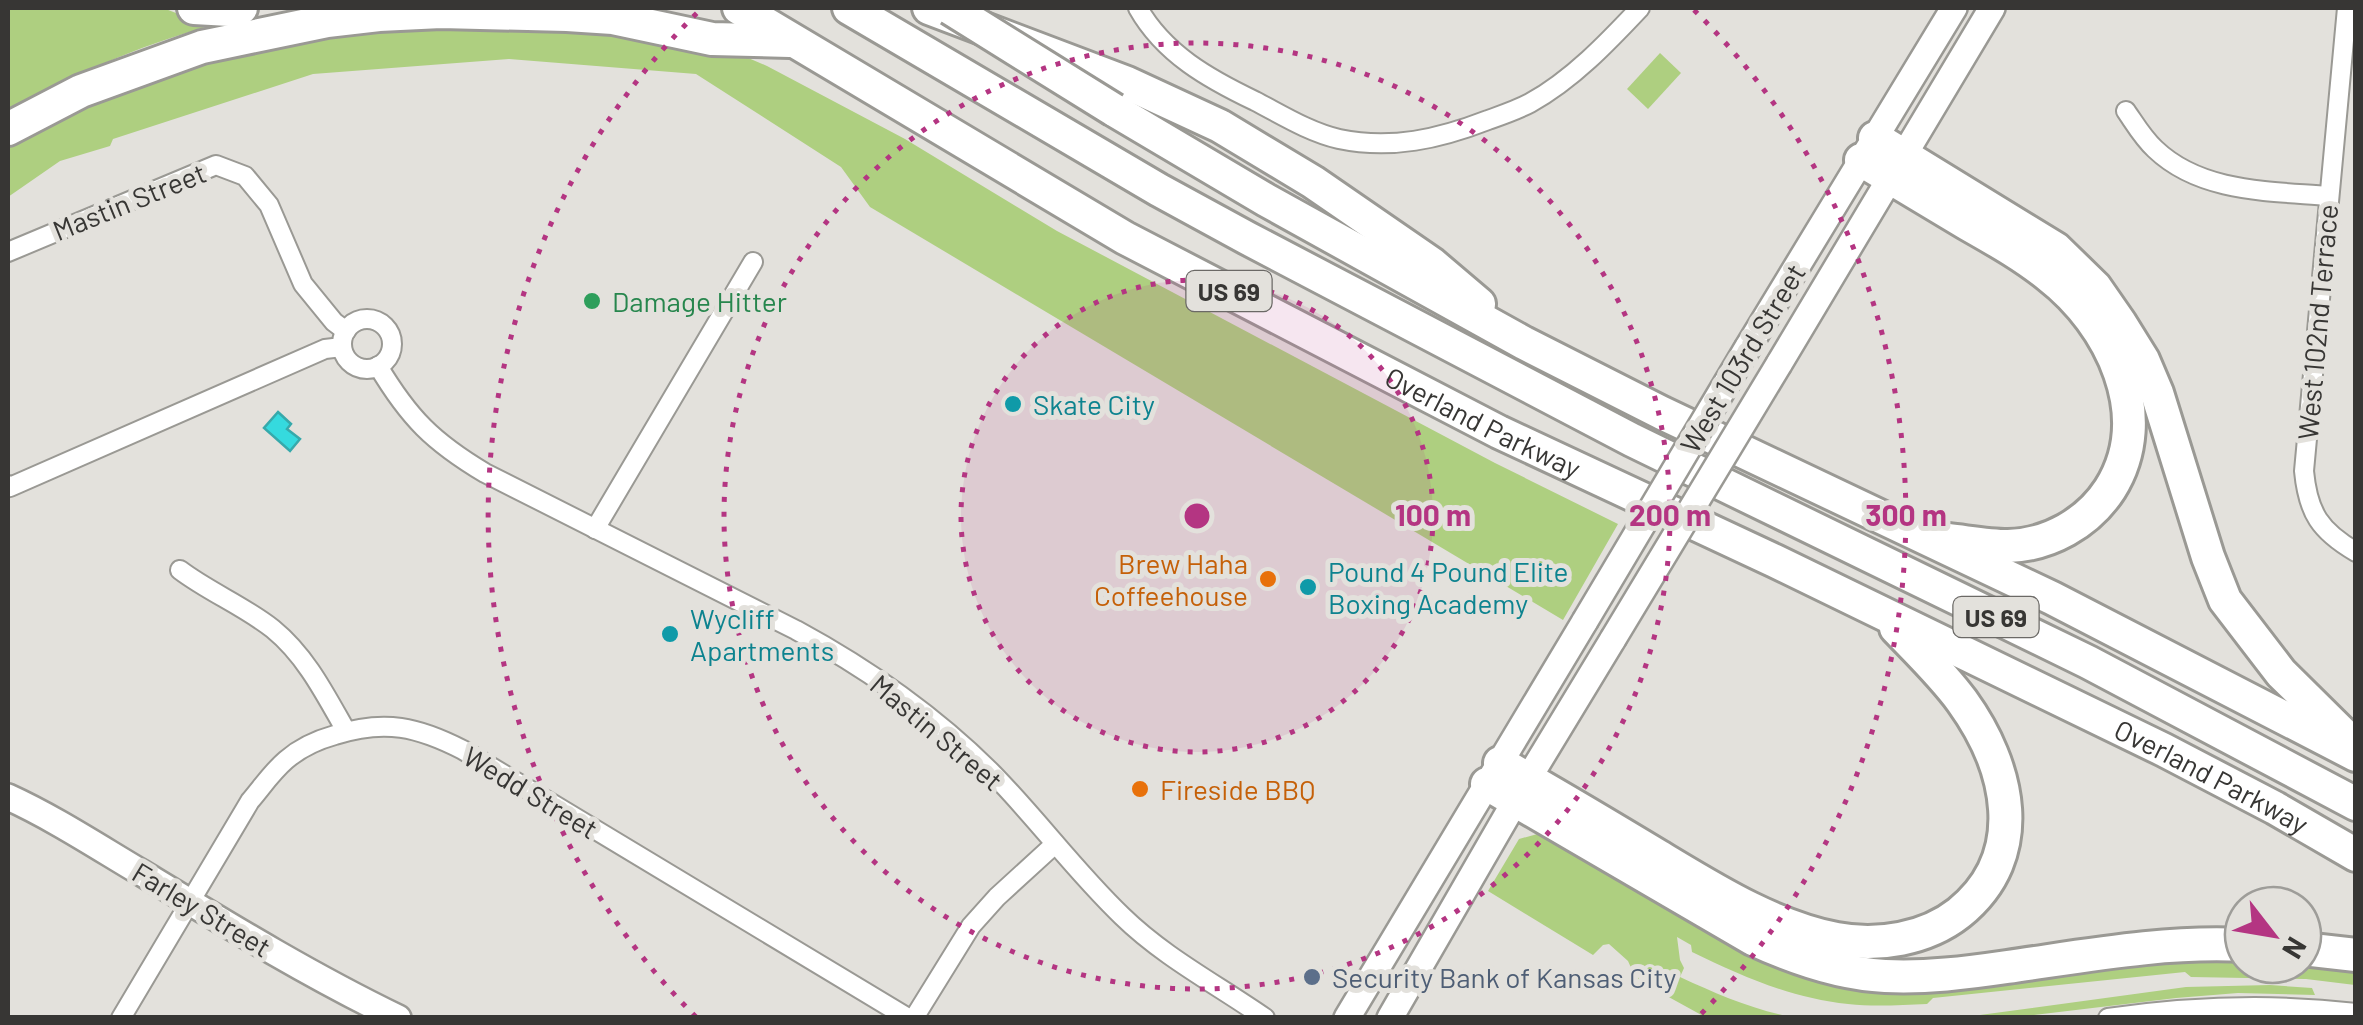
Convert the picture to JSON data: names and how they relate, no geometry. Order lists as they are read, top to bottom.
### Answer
{
  "streets": {
    "highway": ["US 69", "Overland Parkway"],
    "main road": ["West 103rd Street", "Farley Street"],
    "street": ["Mastin Street", "West 102nd Terrace", "Wedd Street"]
  },
  "crossings": [
    ["Wedd Street", "Farley Street"]
  ],
  "places": [
    "Damage Hitter",
    "Skate City",
    "Brew Haha Coffeehouse",
    "Pound 4 Pound Elite Boxing Academy",
    "Wycliff Apartments",
    "Fireside BBQ",
    "Security Bank of Kansas City"
  ],
  "north": "bottom right",
  "rings": ["100 m", "200 m", "300 m"]
}
